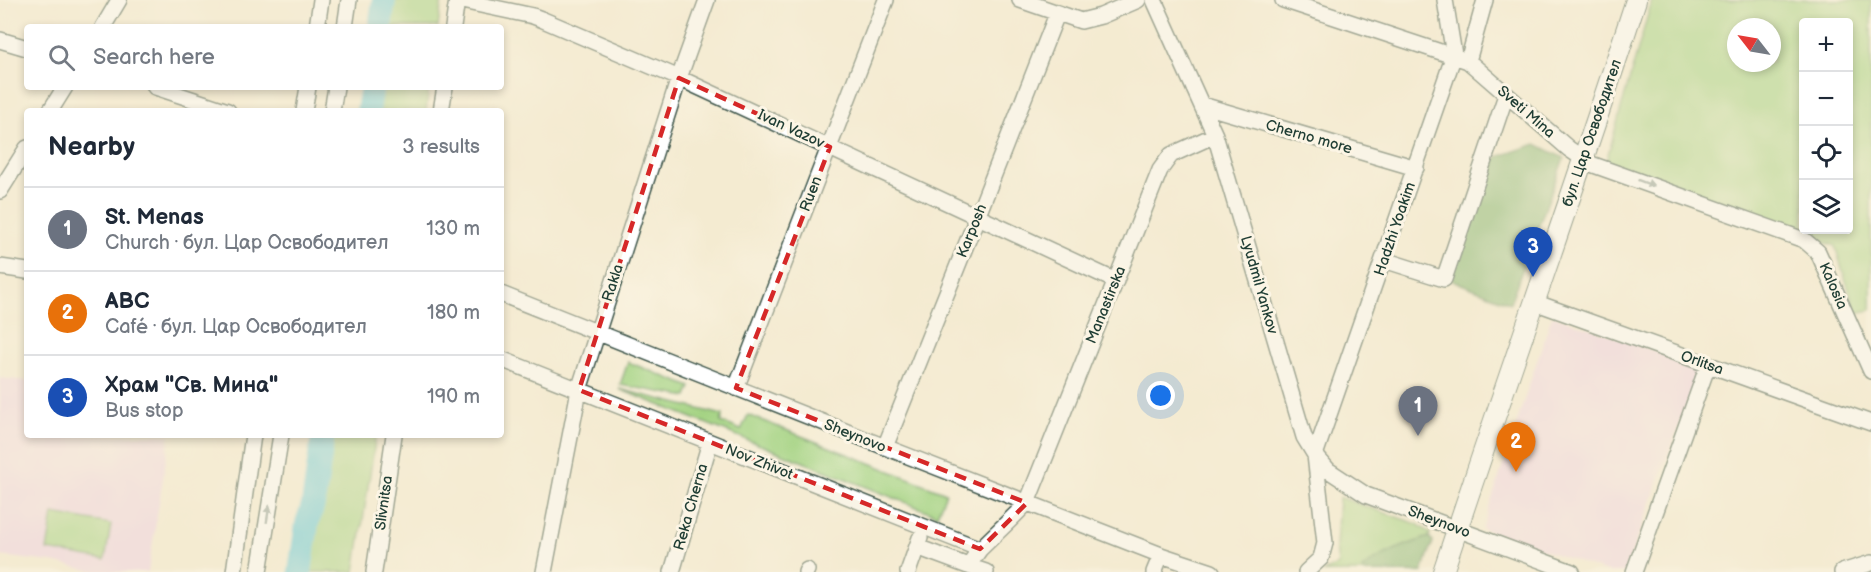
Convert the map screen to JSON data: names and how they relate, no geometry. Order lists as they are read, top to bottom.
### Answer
{
  "streets": {
    "main road": ["бул. Цар Освободител"],
    "street": [
      "Sveti Mina",
      "Ivan Vazov",
      "Cherno more",
      "Ruen",
      "Hadzhi Yoakim",
      "Karposh",
      "Rakla",
      "Lyudmil Yankov",
      "Kalosia",
      "Manastirska",
      "Orlitsa",
      "Sheynovo",
      "Nov Zhivot",
      "Slivnitsa",
      "Reka Cherna"
    ]
  },
  "crossings": [
    ["Sveti Mina", "бул. Цар Освободител"],
    ["Sveti Mina", "Hadzhi Yoakim"],
    ["Sveti Mina", "Kalosia"],
    ["Ivan Vazov", "Ruen"],
    ["Ivan Vazov", "Karposh"],
    ["Ivan Vazov", "Rakla"],
    ["Ivan Vazov", "Manastirska"],
    ["бул. Цар Освободител", "Orlitsa"],
    ["бул. Цар Освободител", "Sheynovo"],
    ["Cherno more", "Hadzhi Yoakim"],
    ["Cherno more", "Lyudmil Yankov"],
    ["Ruen", "Sheynovo"],
    ["Hadzhi Yoakim", "Lyudmil Yankov"],
    ["Hadzhi Yoakim", "Sheynovo"],
    ["Karposh", "Sheynovo"],
    ["Rakla", "Sheynovo"],
    ["Rakla", "Nov Zhivot"],
    ["Lyudmil Yankov", "Manastirska"],
    ["Lyudmil Yankov", "Sheynovo"],
    ["Manastirska", "Sheynovo"],
    ["Nov Zhivot", "Reka Cherna"]
  ],
  "one_way": ["Sveti Mina"],
  "north": "top left",
  "page": {
    "map_buttons": ["+", "−"],
    "search": "Search here",
    "heading": ["Nearby", "3 results"],
    "list": [
      {
        "mark": "1",
        "name": "St. Menas",
        "note": "Church · бул. Цар Освободител",
        "value": "130 m"
      },
      {
        "mark": "2",
        "name": "ABC",
        "note": "Café · бул. Цар Освободител",
        "value": "180 m"
      },
      {
        "mark": "3",
        "name": "Храм \"Св. Мина\"",
        "note": "Bus stop",
        "value": "190 m"
      }
    ],
    "pins": ["3", "1", "2"]
  }
}
